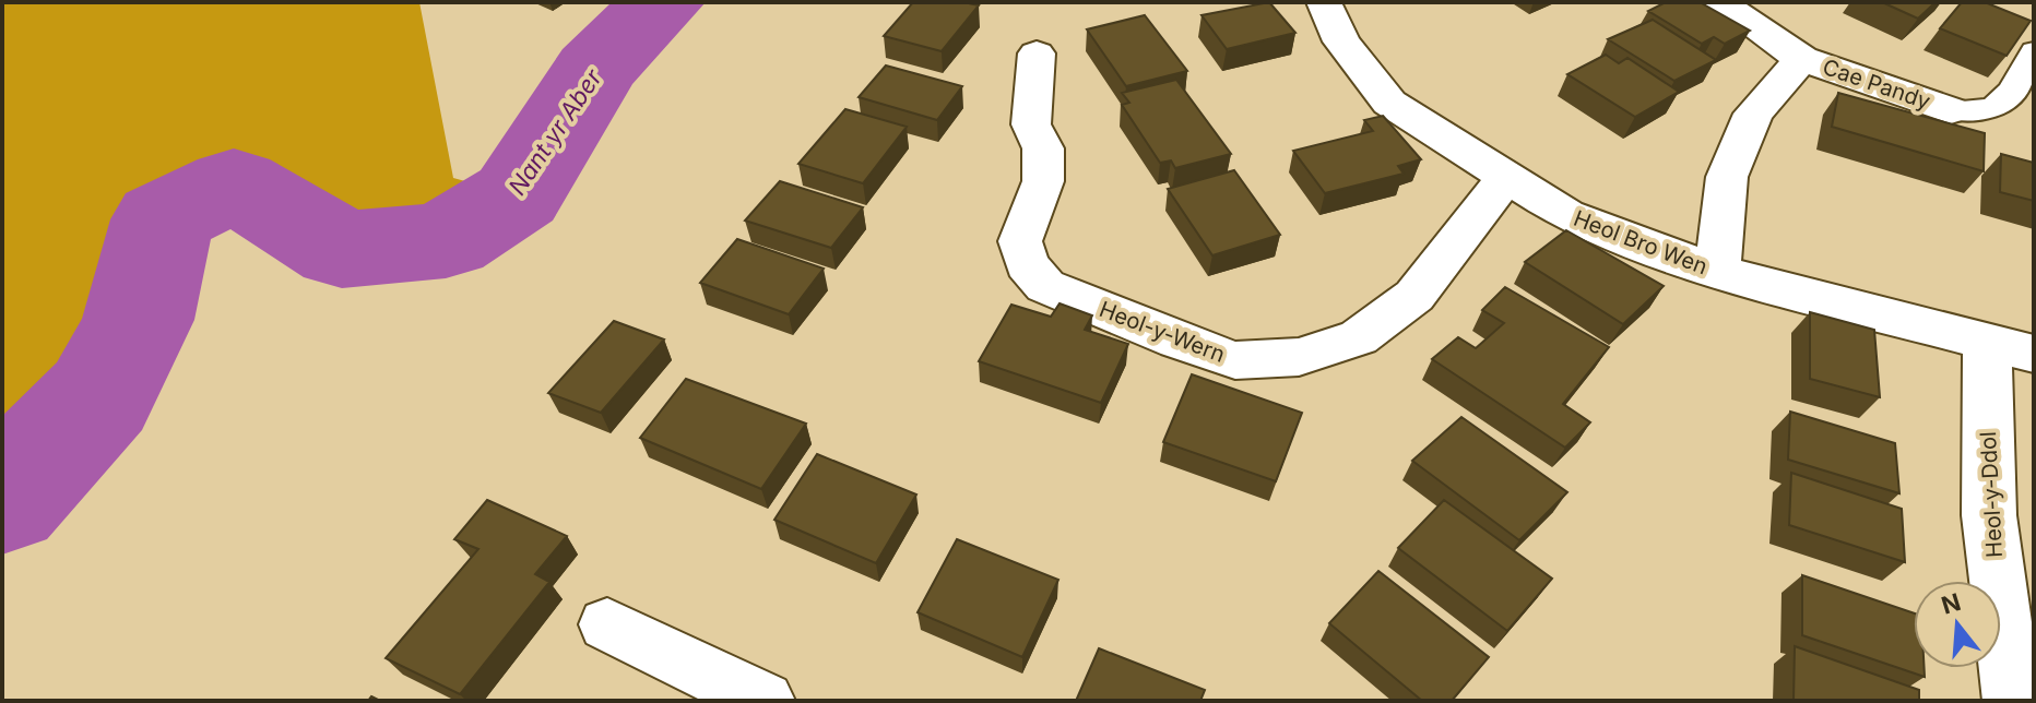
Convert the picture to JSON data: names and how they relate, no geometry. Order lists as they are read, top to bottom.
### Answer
{
  "streets": {
    "street": [
      "Cae Pandy",
      "Heol Bro Wen",
      "Heol-y-Wern",
      "Heol-y-Ddol"
    ]
  },
  "crossings": [
    ["Cae Pandy", "Heol Bro Wen"],
    ["Heol Bro Wen", "Heol-y-Wern"],
    ["Heol Bro Wen", "Heol-y-Ddol"]
  ],
  "water": ["Nant yr Aber"],
  "north": "top"
}
